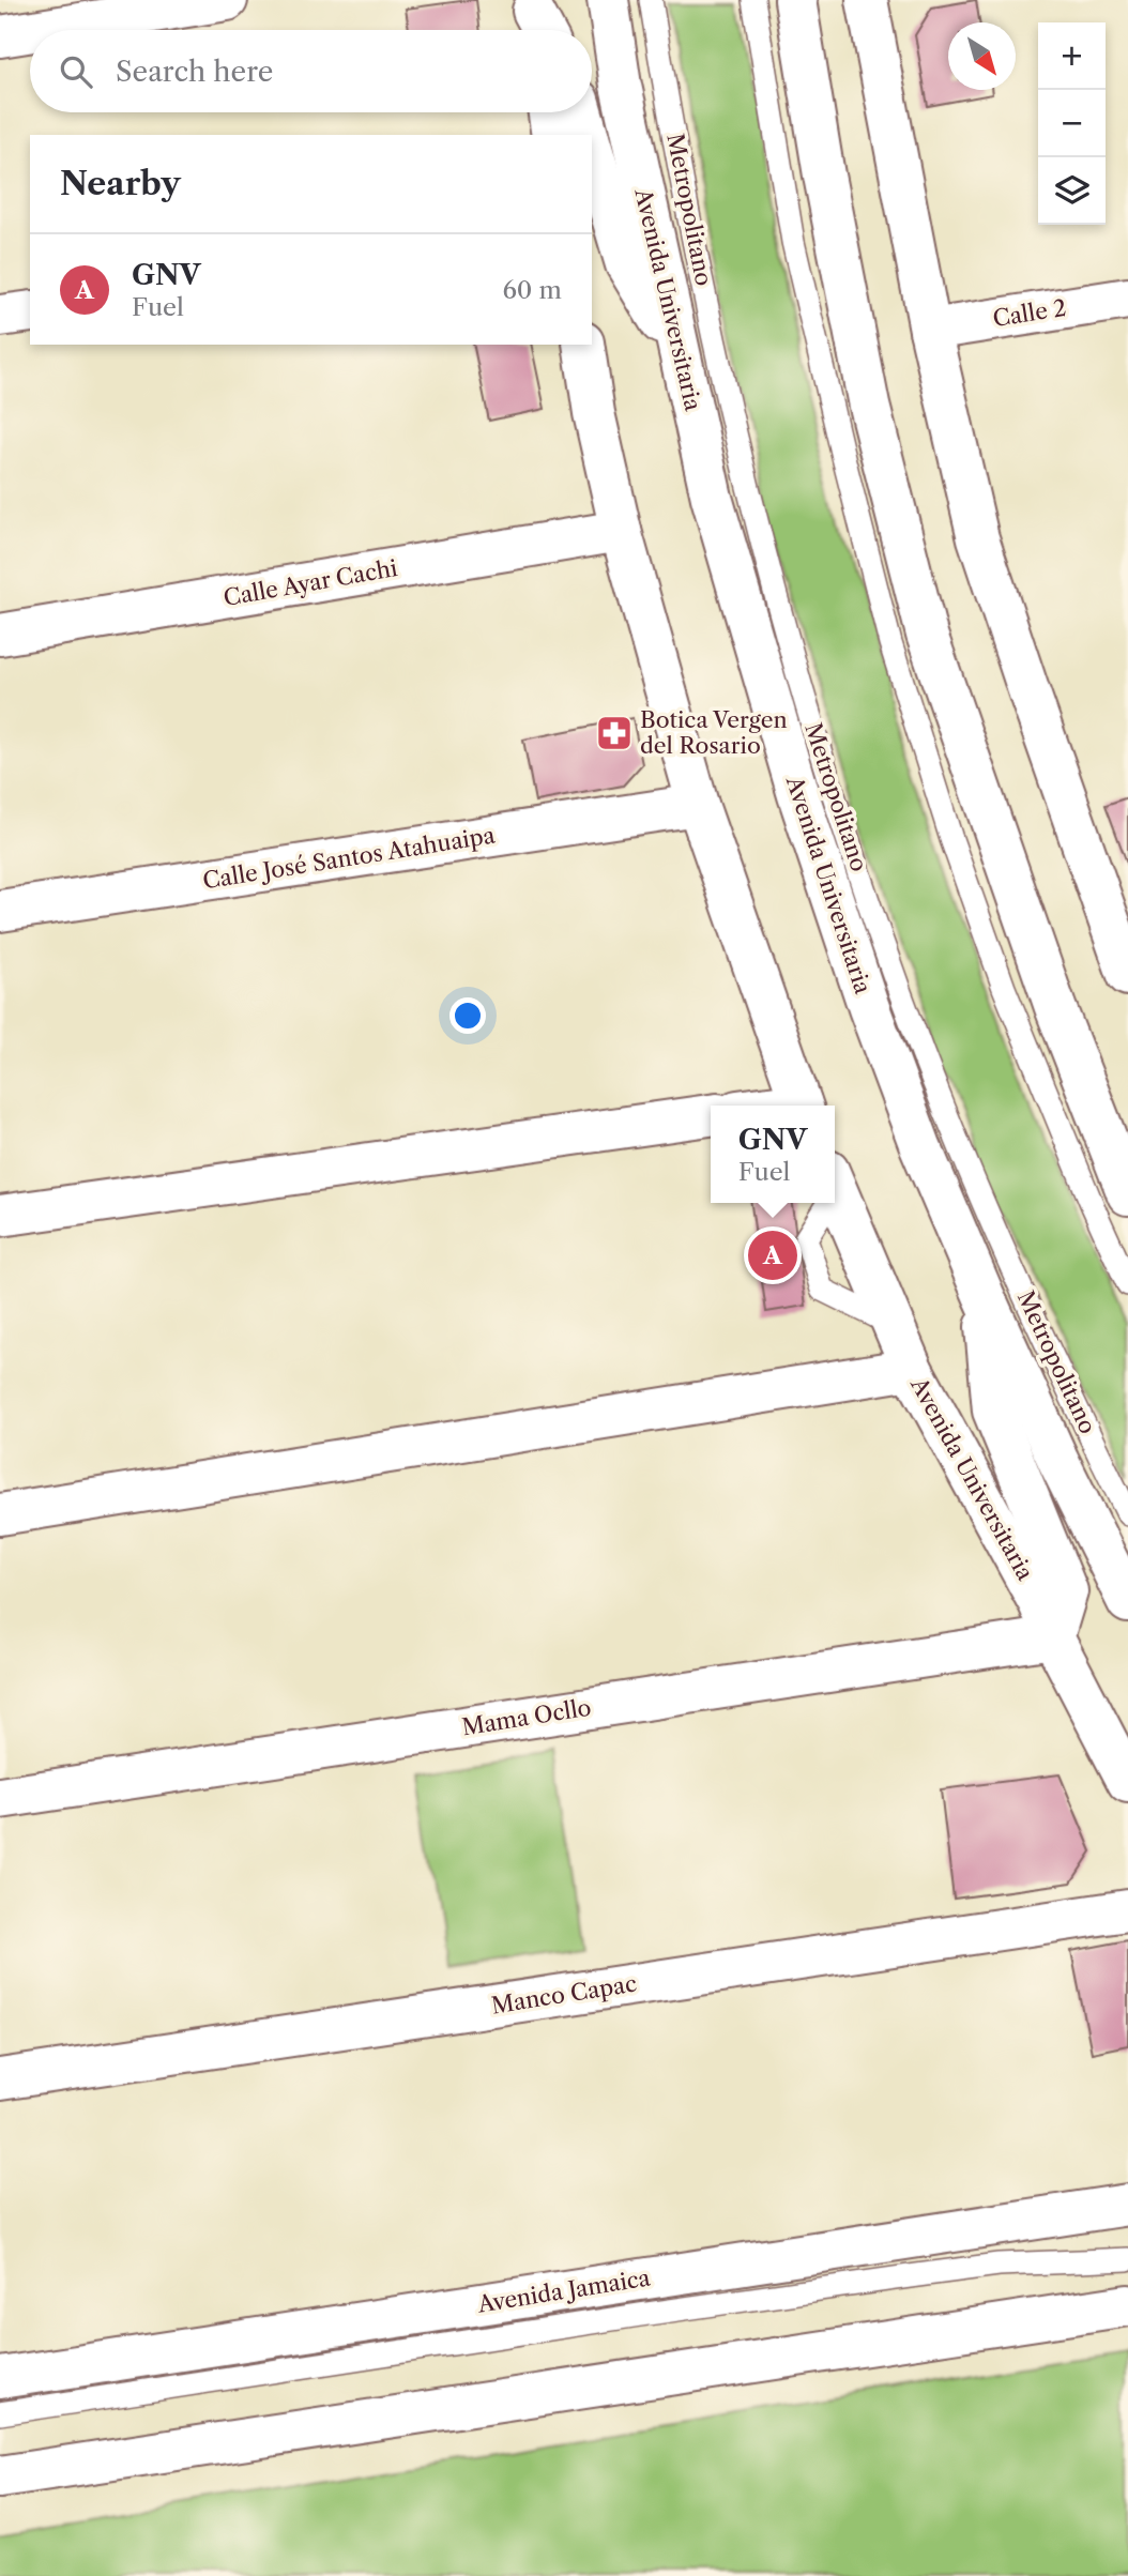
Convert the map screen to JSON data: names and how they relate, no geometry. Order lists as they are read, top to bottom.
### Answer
{
  "streets": {
    "street": [
      "Avenida Universitaria",
      "Calle 2",
      "Calle Ayar Cachi",
      "Calle José Santos Atahuaipa",
      "Mama Ocllo",
      "Manco Capac",
      "Avenida Jamaica"
    ],
    "lane": ["Metropolitano"]
  },
  "crossings": [
    ["Avenida Universitaria", "Mama Ocllo"]
  ],
  "places": {
    "pharmacy": ["Botica Vergen del Rosario"]
  },
  "north": "bottom right",
  "page": {
    "map_buttons": ["+", "−"],
    "search": "Search here",
    "heading": "Nearby",
    "list": [
      {
        "mark": "A",
        "name": "GNV",
        "note": "Fuel",
        "value": "60 m"
      }
    ],
    "popup": ["GNV", "Fuel"],
    "pins": "A"
  }
}
